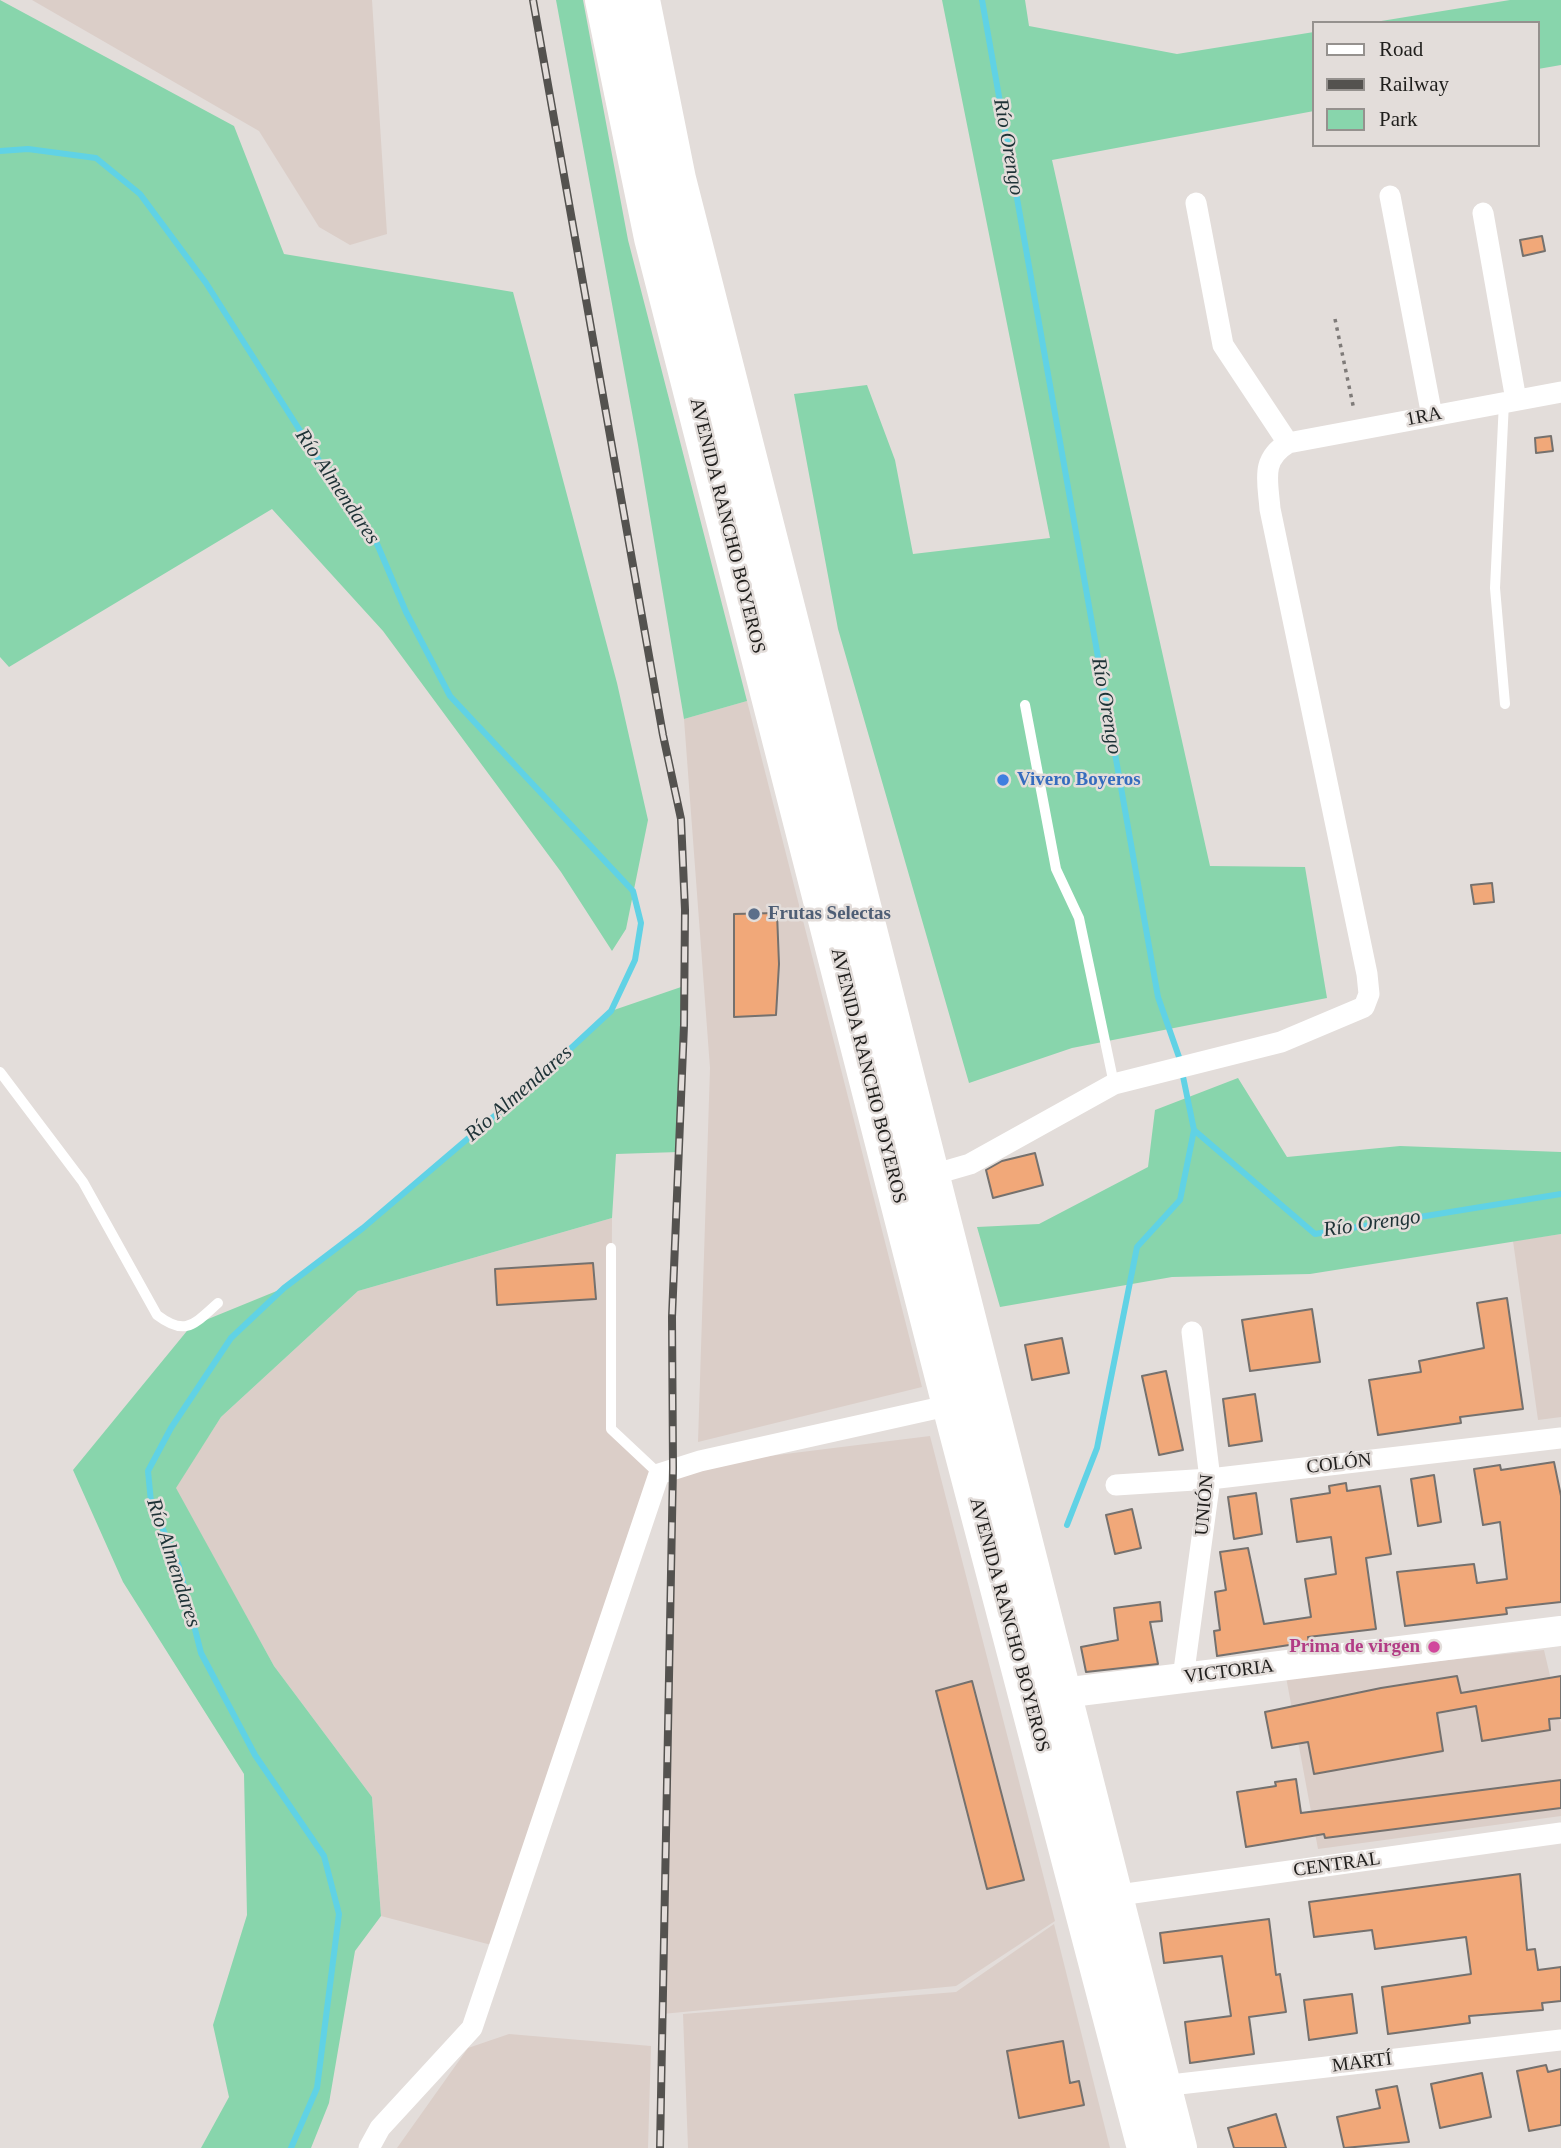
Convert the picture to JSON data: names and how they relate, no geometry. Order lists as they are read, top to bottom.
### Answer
{
  "streets": {
    "highway": ["AVENIDA RANCHO BOYEROS"],
    "street": [
      "1RA",
      "COLÓN",
      "UNIÓN",
      "VICTORIA",
      "CENTRAL",
      "MARTÍ"
    ]
  },
  "crossings": [
    ["AVENIDA RANCHO BOYEROS", "VICTORIA"],
    ["AVENIDA RANCHO BOYEROS", "CENTRAL"],
    ["AVENIDA RANCHO BOYEROS", "MARTÍ"],
    ["COLÓN", "UNIÓN"],
    ["UNIÓN", "VICTORIA"]
  ],
  "water": ["Río Orengo", "Río Almendares"],
  "places": ["Vivero Boyeros", "Frutas Selectas", "Prima de virgen"],
  "legend": ["Road", "Railway", "Park"]
}
